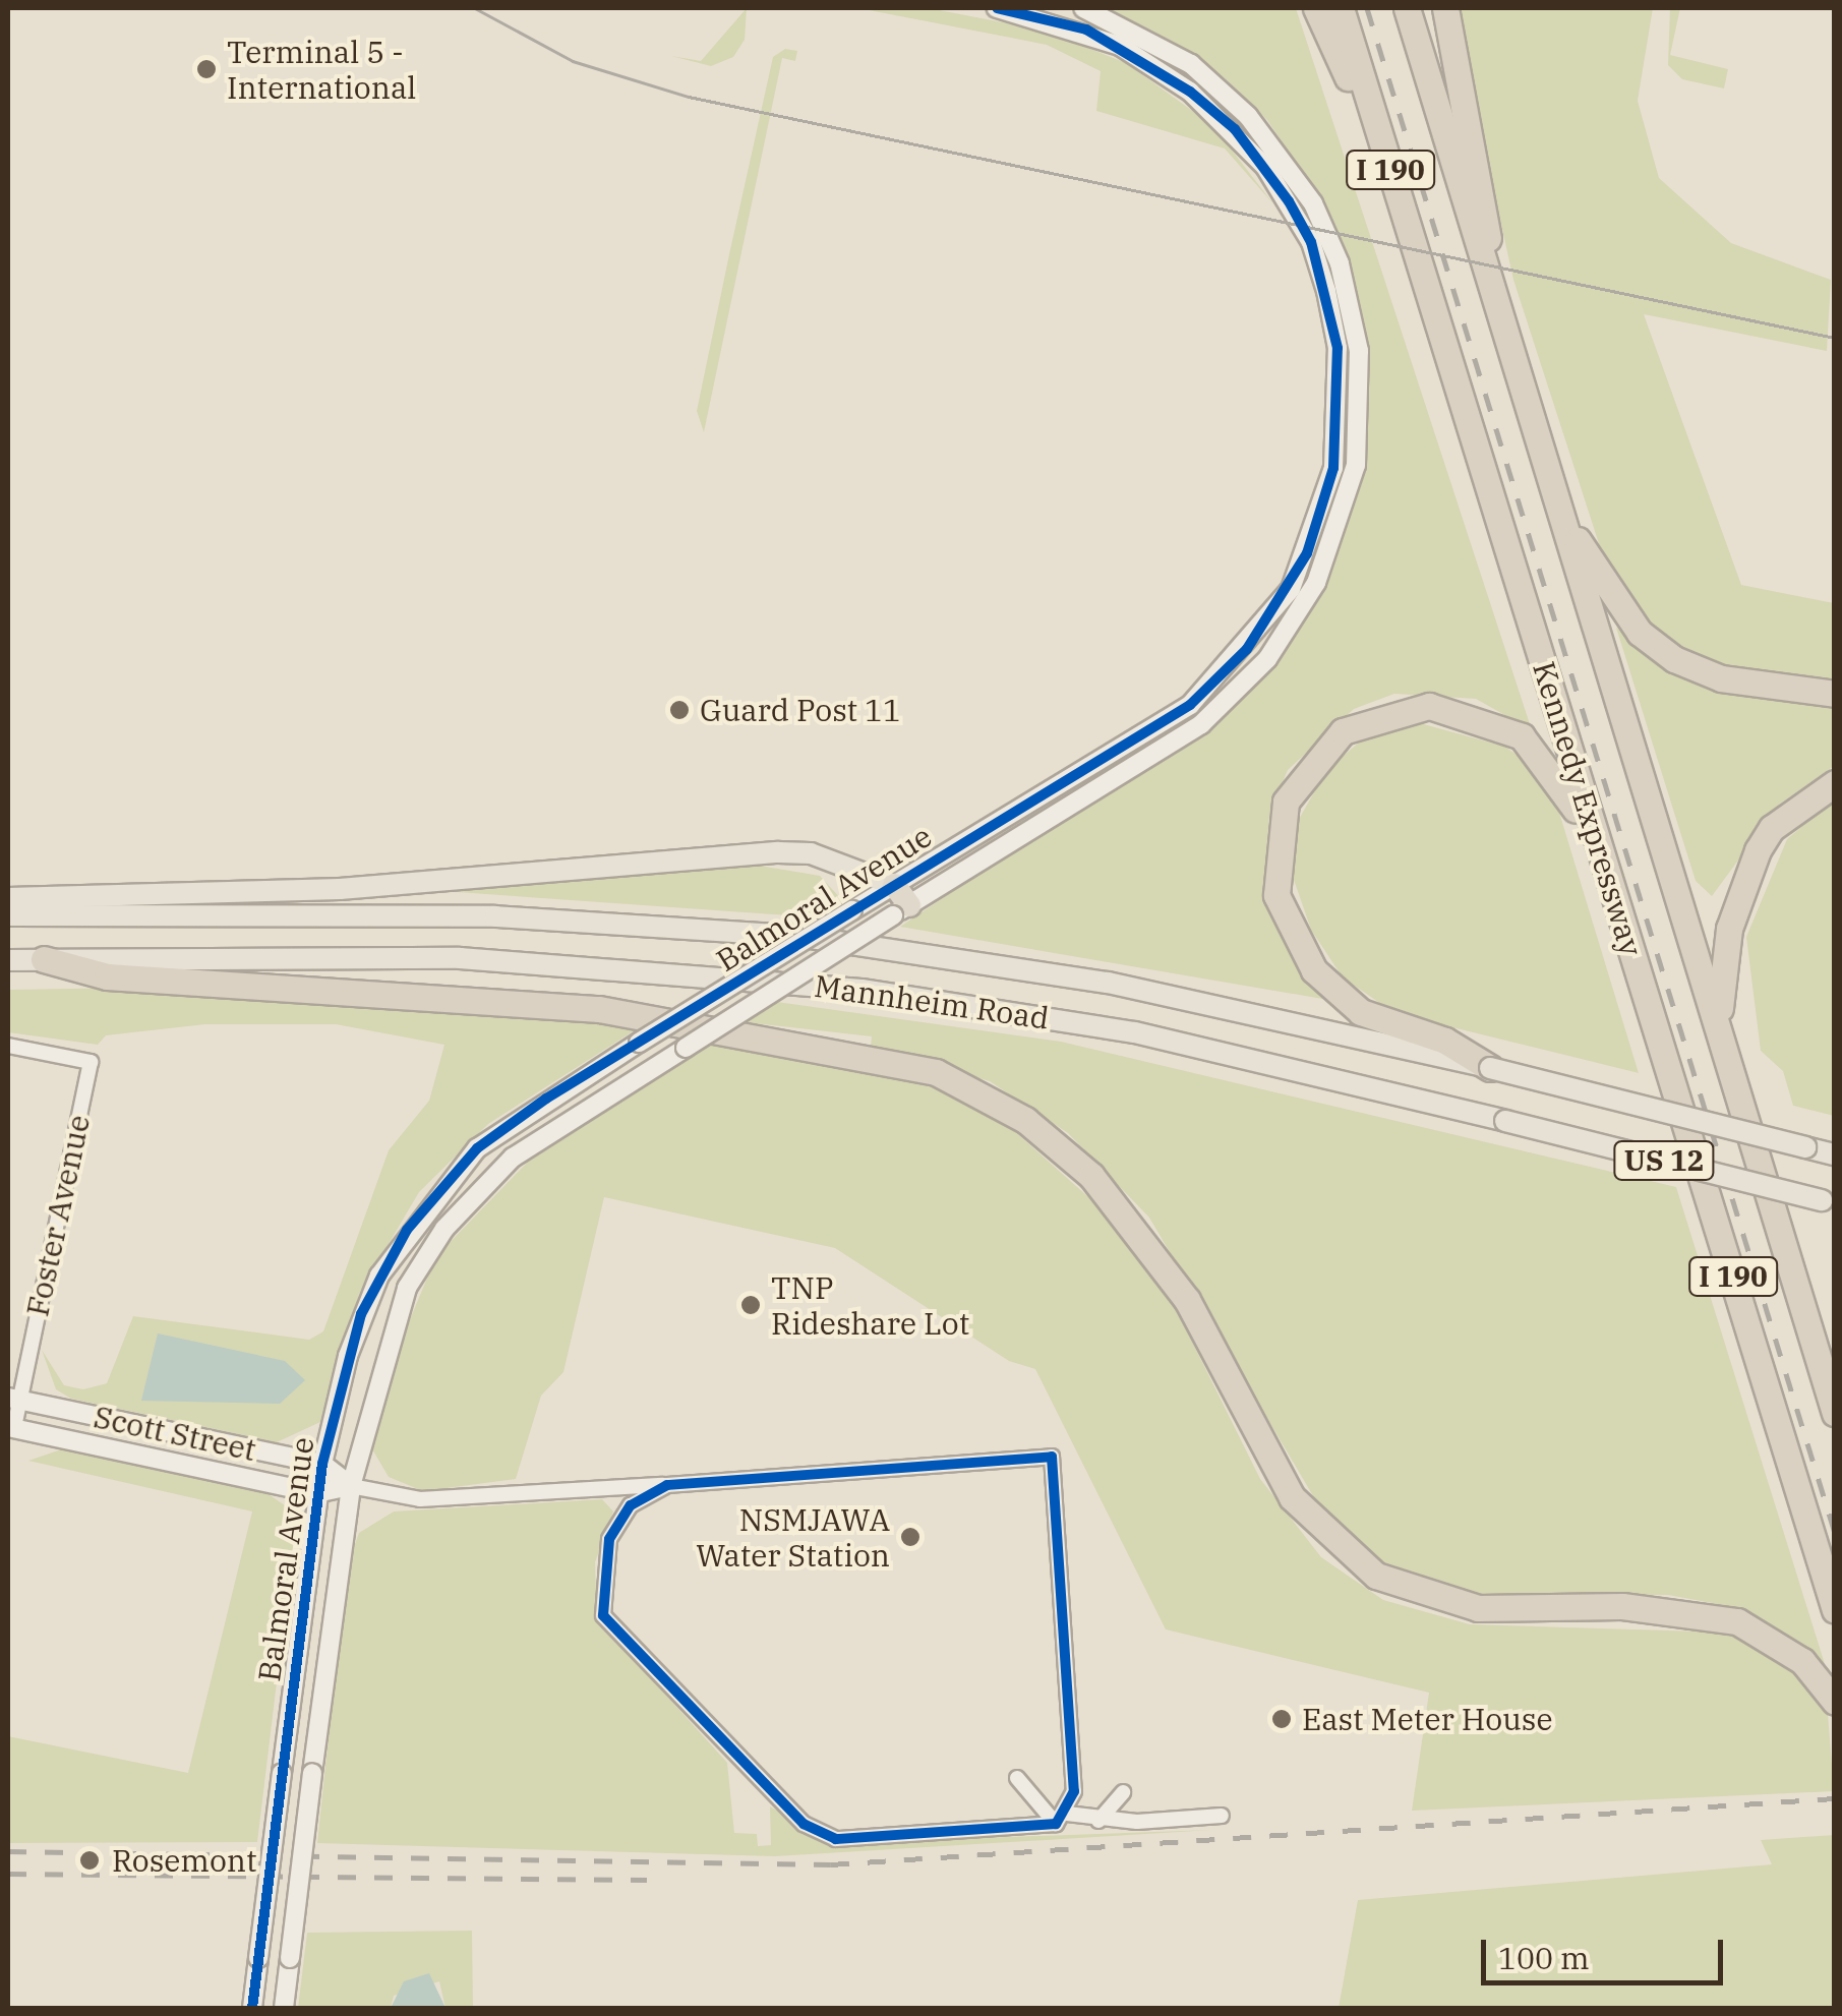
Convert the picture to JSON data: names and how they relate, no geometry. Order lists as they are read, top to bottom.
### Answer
{
  "streets": {
    "highway": ["I 190", "Kennedy Expressway"],
    "main road": ["Mannheim Road", "US 12"],
    "street": ["Balmoral Avenue", "Foster Avenue", "Scott Street"]
  },
  "crossings": [
    ["Balmoral Avenue", "Scott Street"],
    ["Foster Avenue", "Scott Street"]
  ],
  "places": [
    "Terminal 5 - International",
    "Guard Post 11",
    "TNP Rideshare Lot",
    "NSMJAWA Water Station",
    "East Meter House",
    "Rosemont"
  ],
  "scale_bar": "100 m"
}
